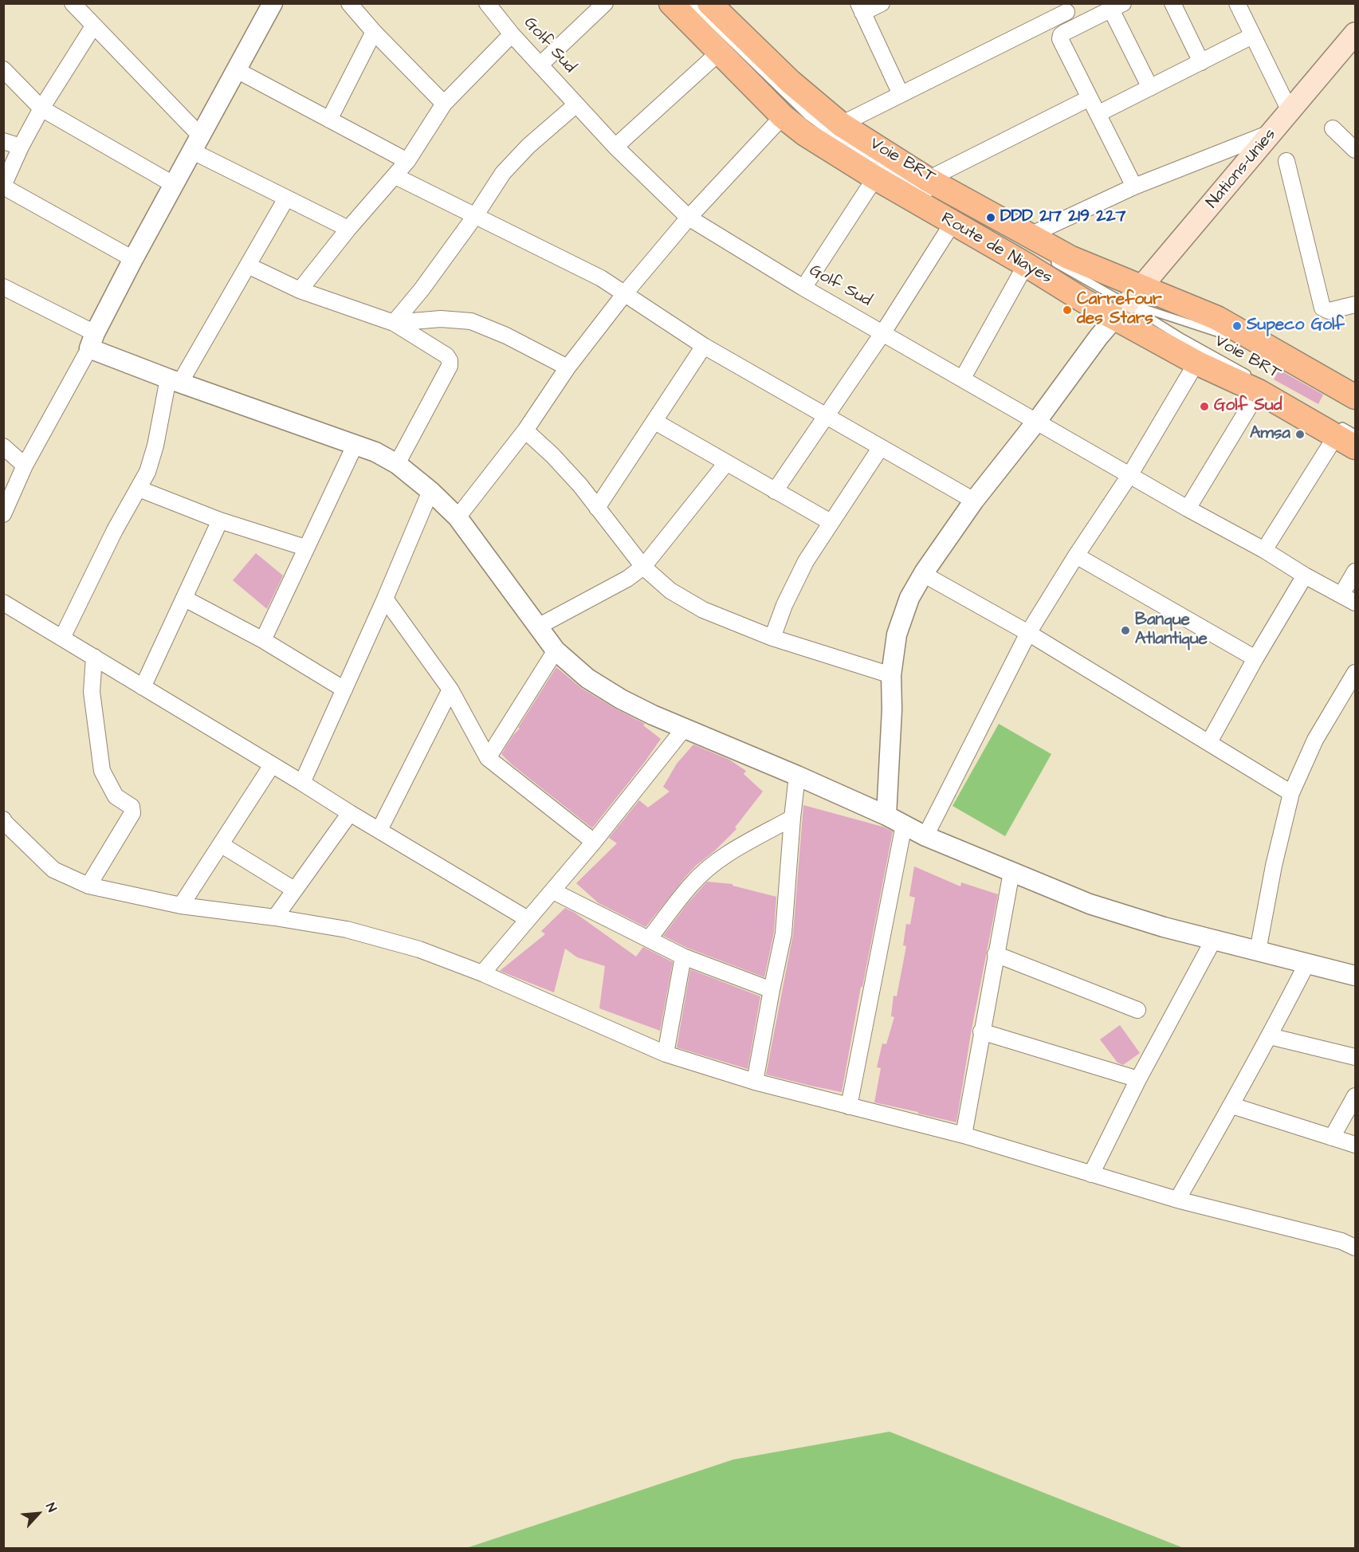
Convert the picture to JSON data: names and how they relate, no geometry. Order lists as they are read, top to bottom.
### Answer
{
  "streets": {
    "main road": ["Nations-Unies", "Route de Niayes"],
    "street": ["Golf Sud"],
    "lane": ["Voie BRT"]
  },
  "crossings": [
    ["Voie BRT", "Nations-Unies"],
    ["Voie BRT", "Route de Niayes"],
    ["Nations-Unies", "Route de Niayes"]
  ],
  "places": [
    "DDD 217 219 227",
    "Carrefour des Stars",
    "Supeco Golf",
    "Golf Sud",
    "Amsa",
    "Banque Atlantique"
  ],
  "north": "top right"
}
